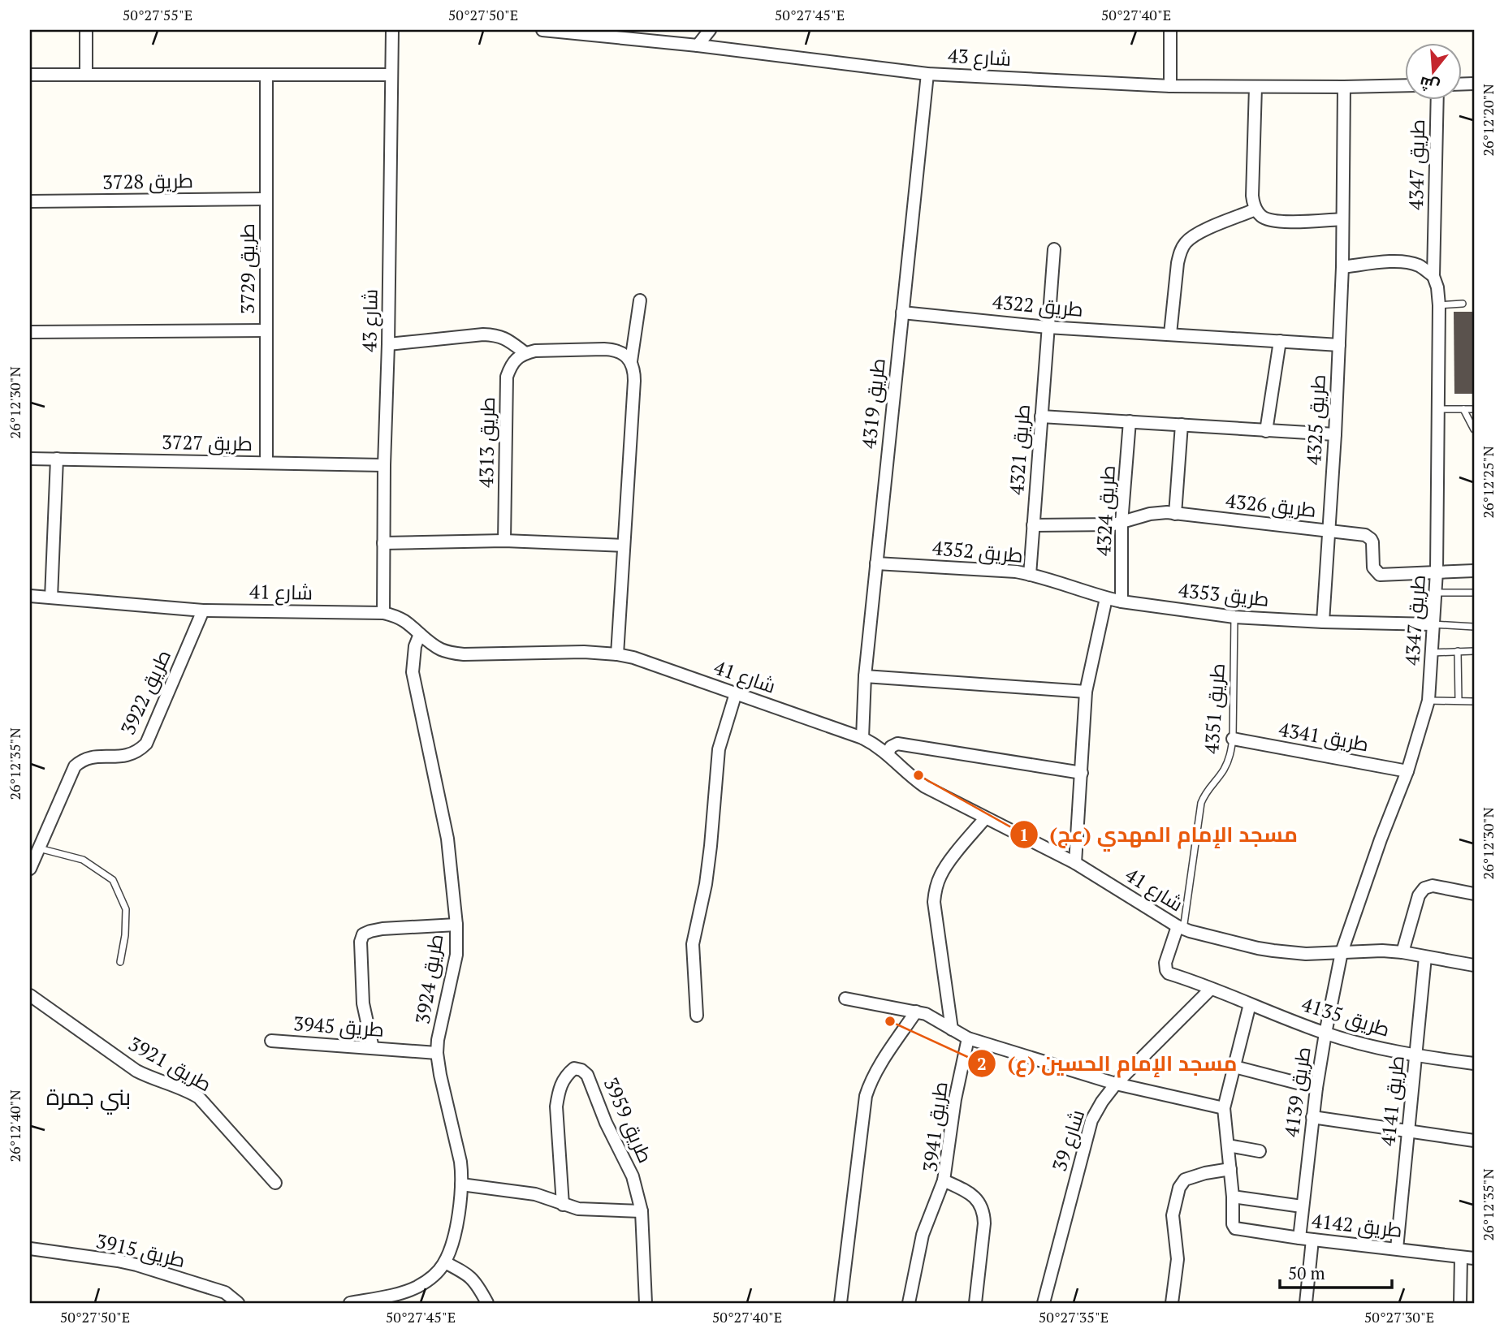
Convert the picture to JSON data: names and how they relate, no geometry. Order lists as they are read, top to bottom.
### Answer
{
  "streets": {
    "street": [
      "شارع 43",
      "طريق 4347",
      "طريق 3728",
      "طريق 3729",
      "طريق 4322",
      "طريق 4319",
      "طريق 4325",
      "طريق 4313",
      "طريق 3727",
      "طريق 4321",
      "طريق 4326",
      "طريق 4324",
      "طريق 4352",
      "شارع 41",
      "طريق 4353",
      "طريق 3922",
      "طريق 4341",
      "طريق 3924",
      "طريق 4135",
      "طريق 3945",
      "طريق 3921",
      "طريق 4139",
      "طريق 4141",
      "طريق 3959",
      "طريق 3941",
      "شارع 39",
      "طريق 4142",
      "طريق 3915"
    ],
    "lane": ["طريق 4351"]
  },
  "crossings": [
    ["شارع 43", "طريق 4319"],
    ["شارع 43", "طريق 4325"],
    ["شارع 43", "طريق 3727"],
    ["شارع 43", "شارع 41"],
    ["طريق 4347", "طريق 4326"],
    ["طريق 4347", "شارع 41"],
    ["طريق 4347", "طريق 4353"],
    ["طريق 4347", "طريق 4341"],
    ["طريق 4347", "طريق 4139"],
    ["طريق 3728", "طريق 3729"],
    ["طريق 3729", "طريق 3727"],
    ["طريق 4322", "طريق 4319"],
    ["طريق 4322", "طريق 4325"],
    ["طريق 4322", "طريق 4321"],
    ["طريق 4319", "طريق 4352"],
    ["طريق 4319", "شارع 41"],
    ["طريق 4325", "طريق 4326"],
    ["طريق 4325", "طريق 4353"],
    ["طريق 4321", "طريق 4326"],
    ["طريق 4321", "طريق 4352"],
    ["طريق 4326", "طريق 4324"],
    ["طريق 4324", "طريق 4353"],
    ["طريق 4352", "طريق 4353"],
    ["شارع 41", "طريق 3922"],
    ["شارع 41", "طريق 4351"],
    ["شارع 41", "طريق 3924"],
    ["شارع 41", "طريق 4139"],
    ["شارع 41", "طريق 4141"],
    ["طريق 4353", "طريق 4351"],
    ["طريق 4351", "طريق 4341"],
    ["طريق 3924", "طريق 3945"],
    ["طريق 4135", "طريق 4139"],
    ["طريق 4135", "طريق 4141"],
    ["طريق 4135", "شارع 39"],
    ["طريق 4139", "طريق 4142"],
    ["طريق 4141", "طريق 4142"]
  ],
  "districts": ["بني جمرة"],
  "places": ["مسجد الإمام المهدي (عج)", "مسجد الإمام الحسين (ع)"],
  "scale_bar": "50 m",
  "north": "bottom",
  "coordinates": [
    "50°27'55\"E",
    "50°27'50\"E",
    "50°27'45\"E",
    "50°27'40\"E",
    "26°12'20\"N",
    "26°12'30\"N",
    "26°12'25\"N",
    "26°12'35\"N",
    "26°12'40\"N",
    "50°27'35\"E",
    "50°27'30\"E"
  ]
}
